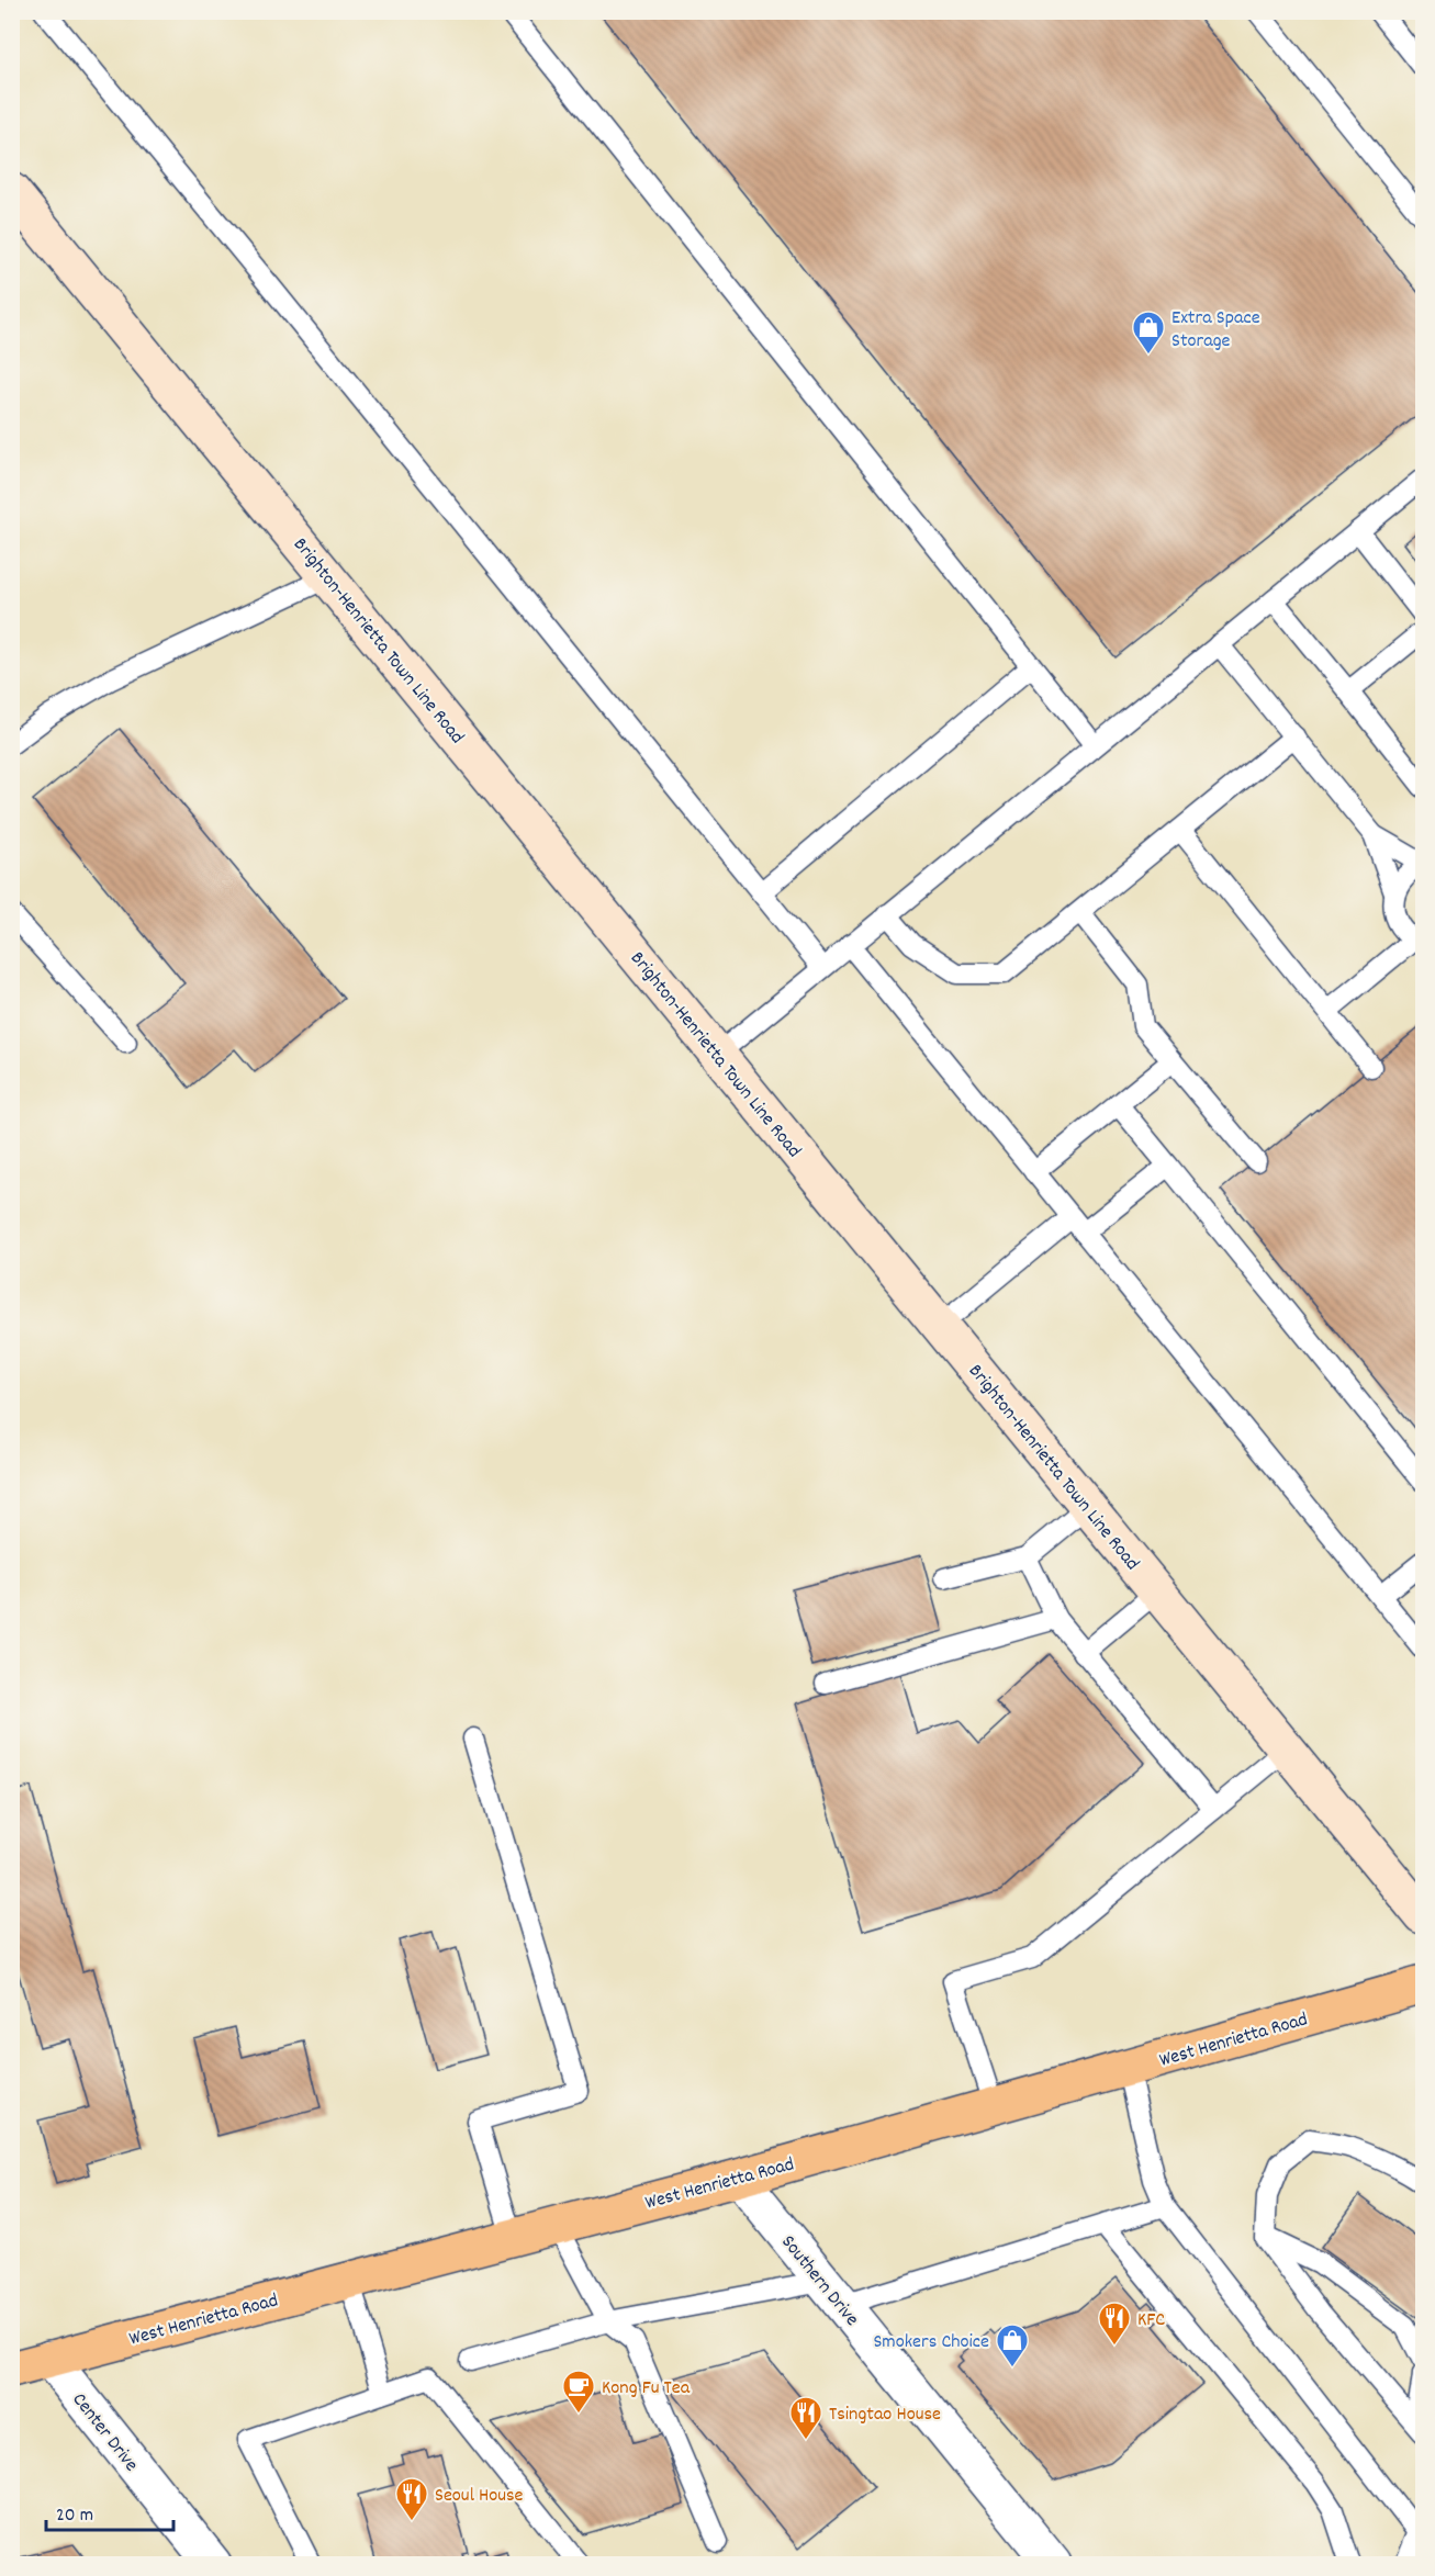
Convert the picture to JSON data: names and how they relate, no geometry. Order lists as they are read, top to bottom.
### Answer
{
  "streets": {
    "main road": ["West Henrietta Road"],
    "street": ["Brighton-Henrietta Town Line Road", "Southern Drive", "Center Drive"]
  },
  "crossings": [
    ["West Henrietta Road", "Southern Drive"],
    ["West Henrietta Road", "Center Drive"]
  ],
  "places": {
    "shop": ["Extra Space Storage", "Smokers Choice"],
    "restaurant": ["KFC", "Tsingtao House", "Seoul House"],
    "cafe": ["Kong Fu Tea"]
  },
  "scale_bar": "20 m"
}
